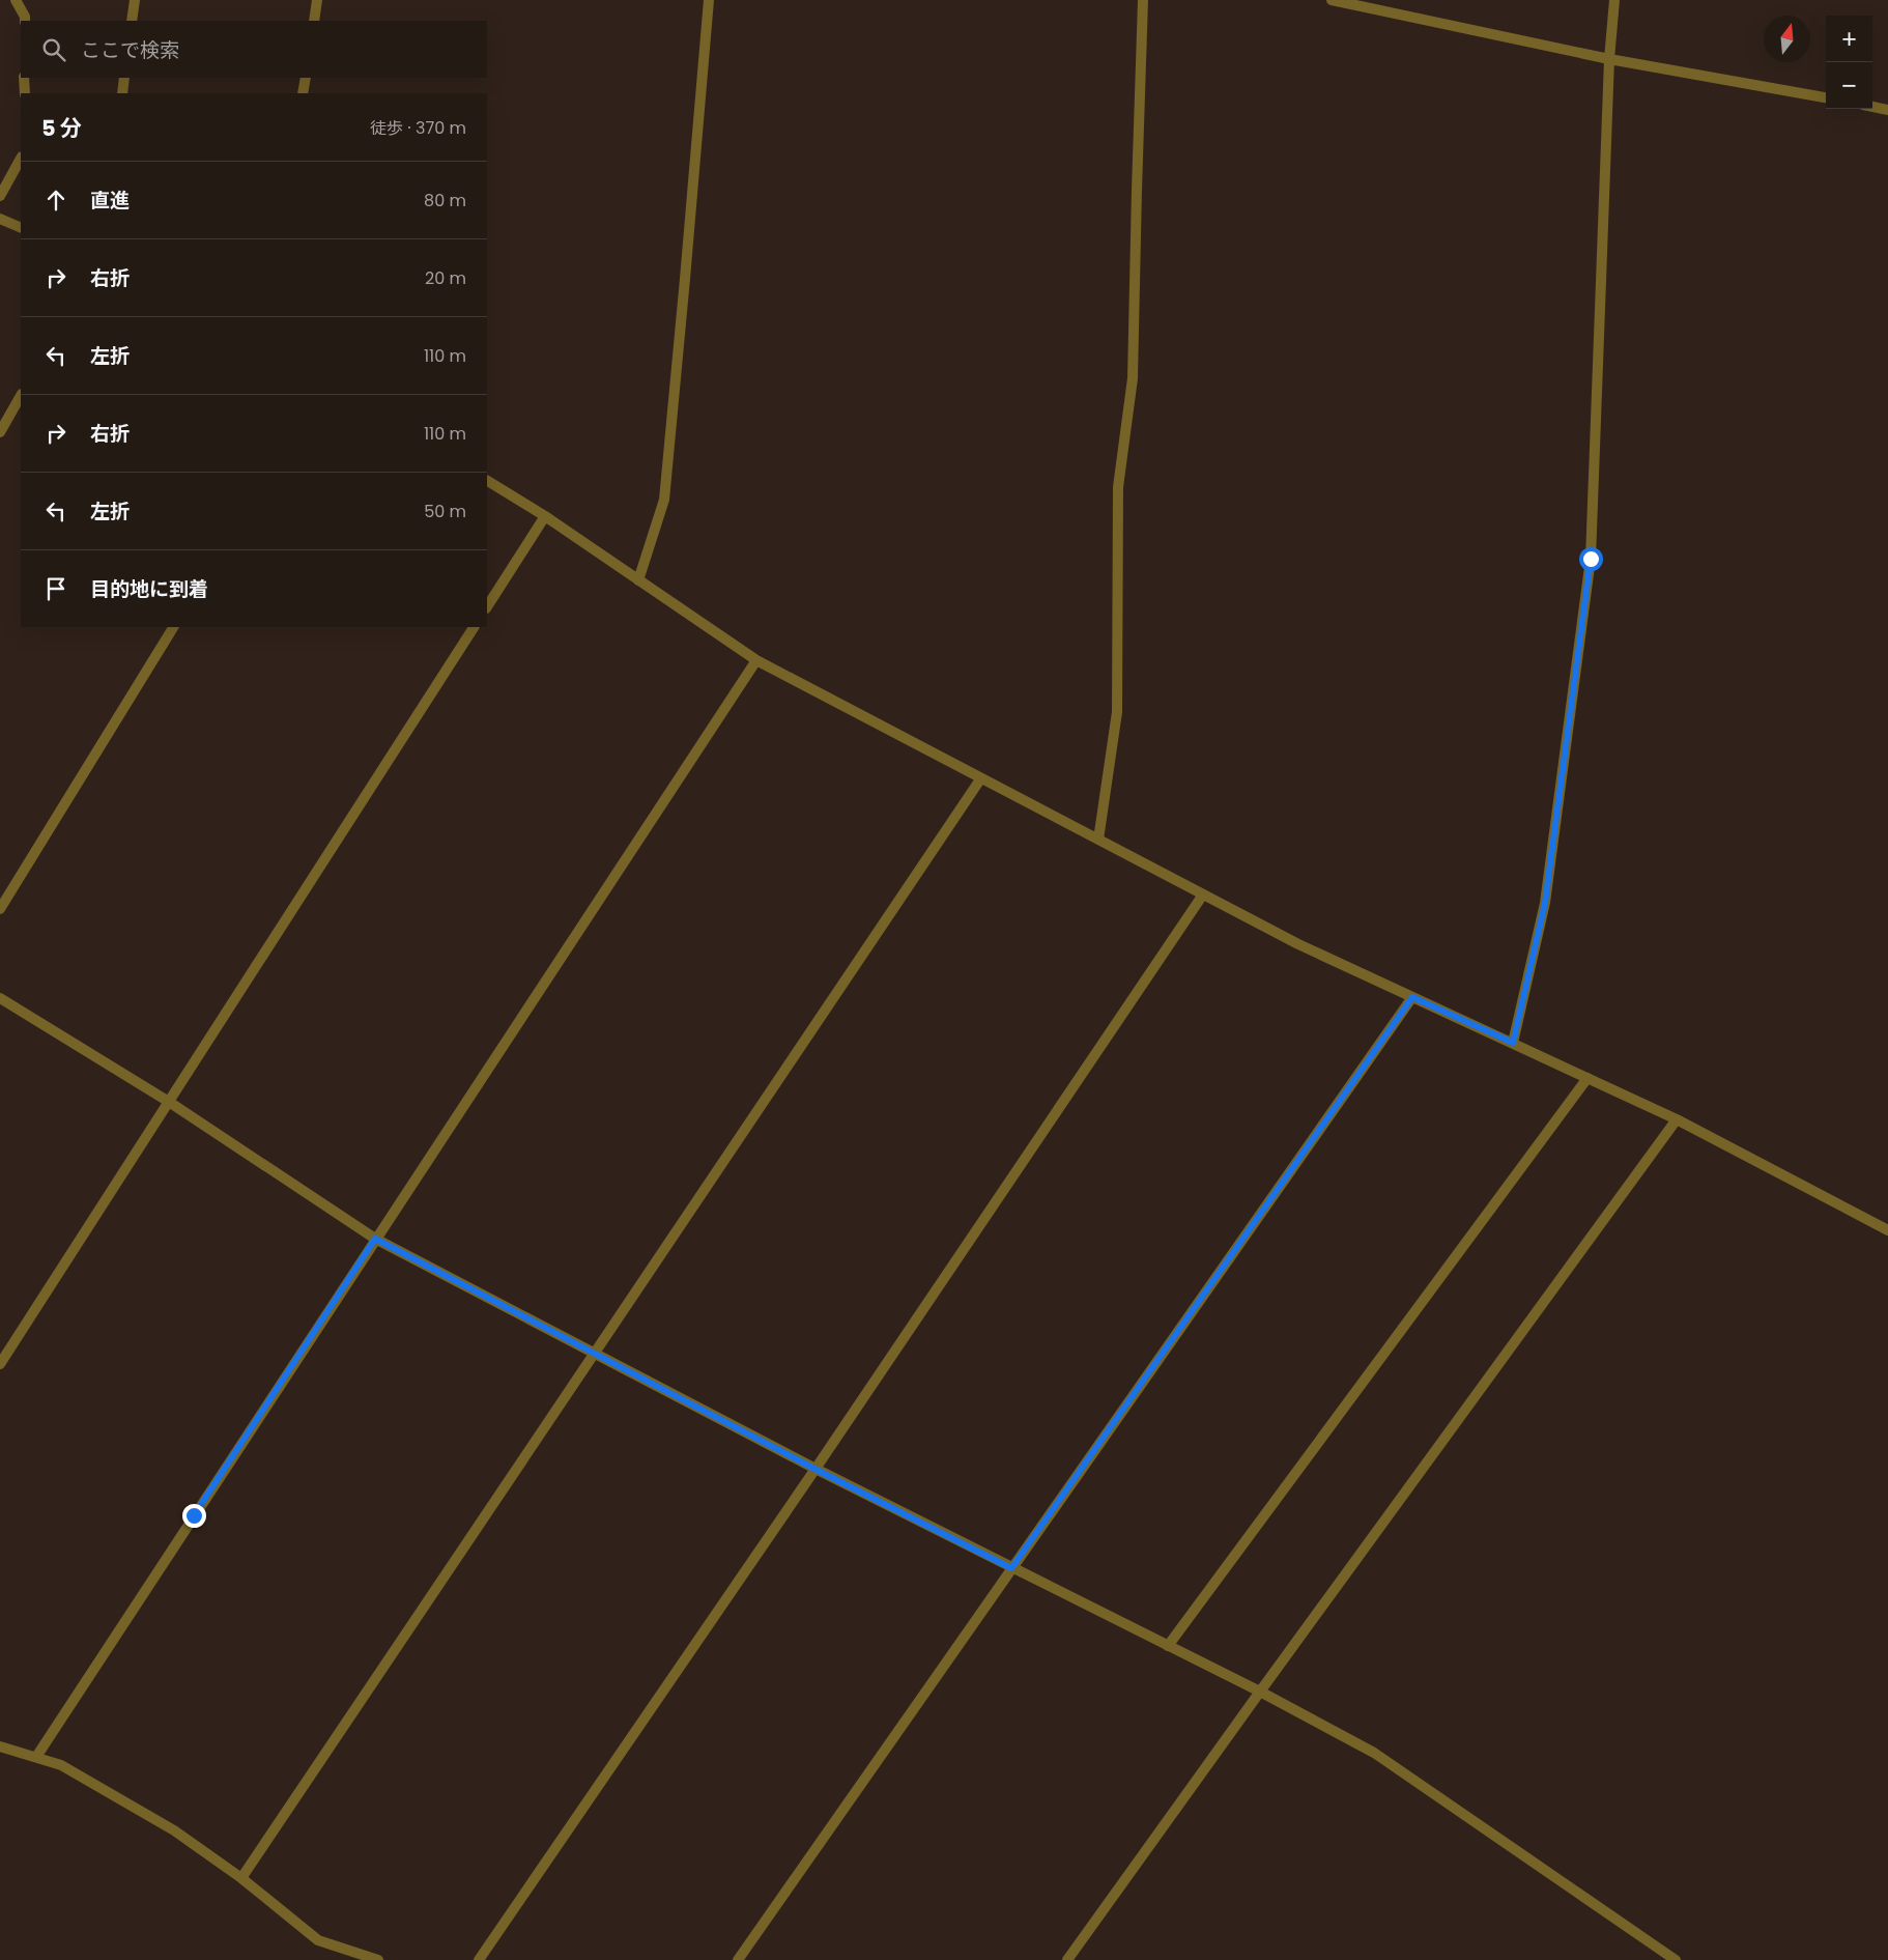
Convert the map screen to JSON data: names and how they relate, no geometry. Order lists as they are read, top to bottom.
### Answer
{
  "north": "top",
  "page": {
    "map_buttons": ["+", "−"],
    "search": "ここで検索",
    "heading": ["5 分", "徒歩 · 370 m"],
    "list": [
      ["直進", "80 m"],
      ["右折", "20 m"],
      ["左折", "110 m"],
      ["右折", "110 m"],
      ["左折", "50 m"],
      "目的地に到着"
    ]
  }
}
